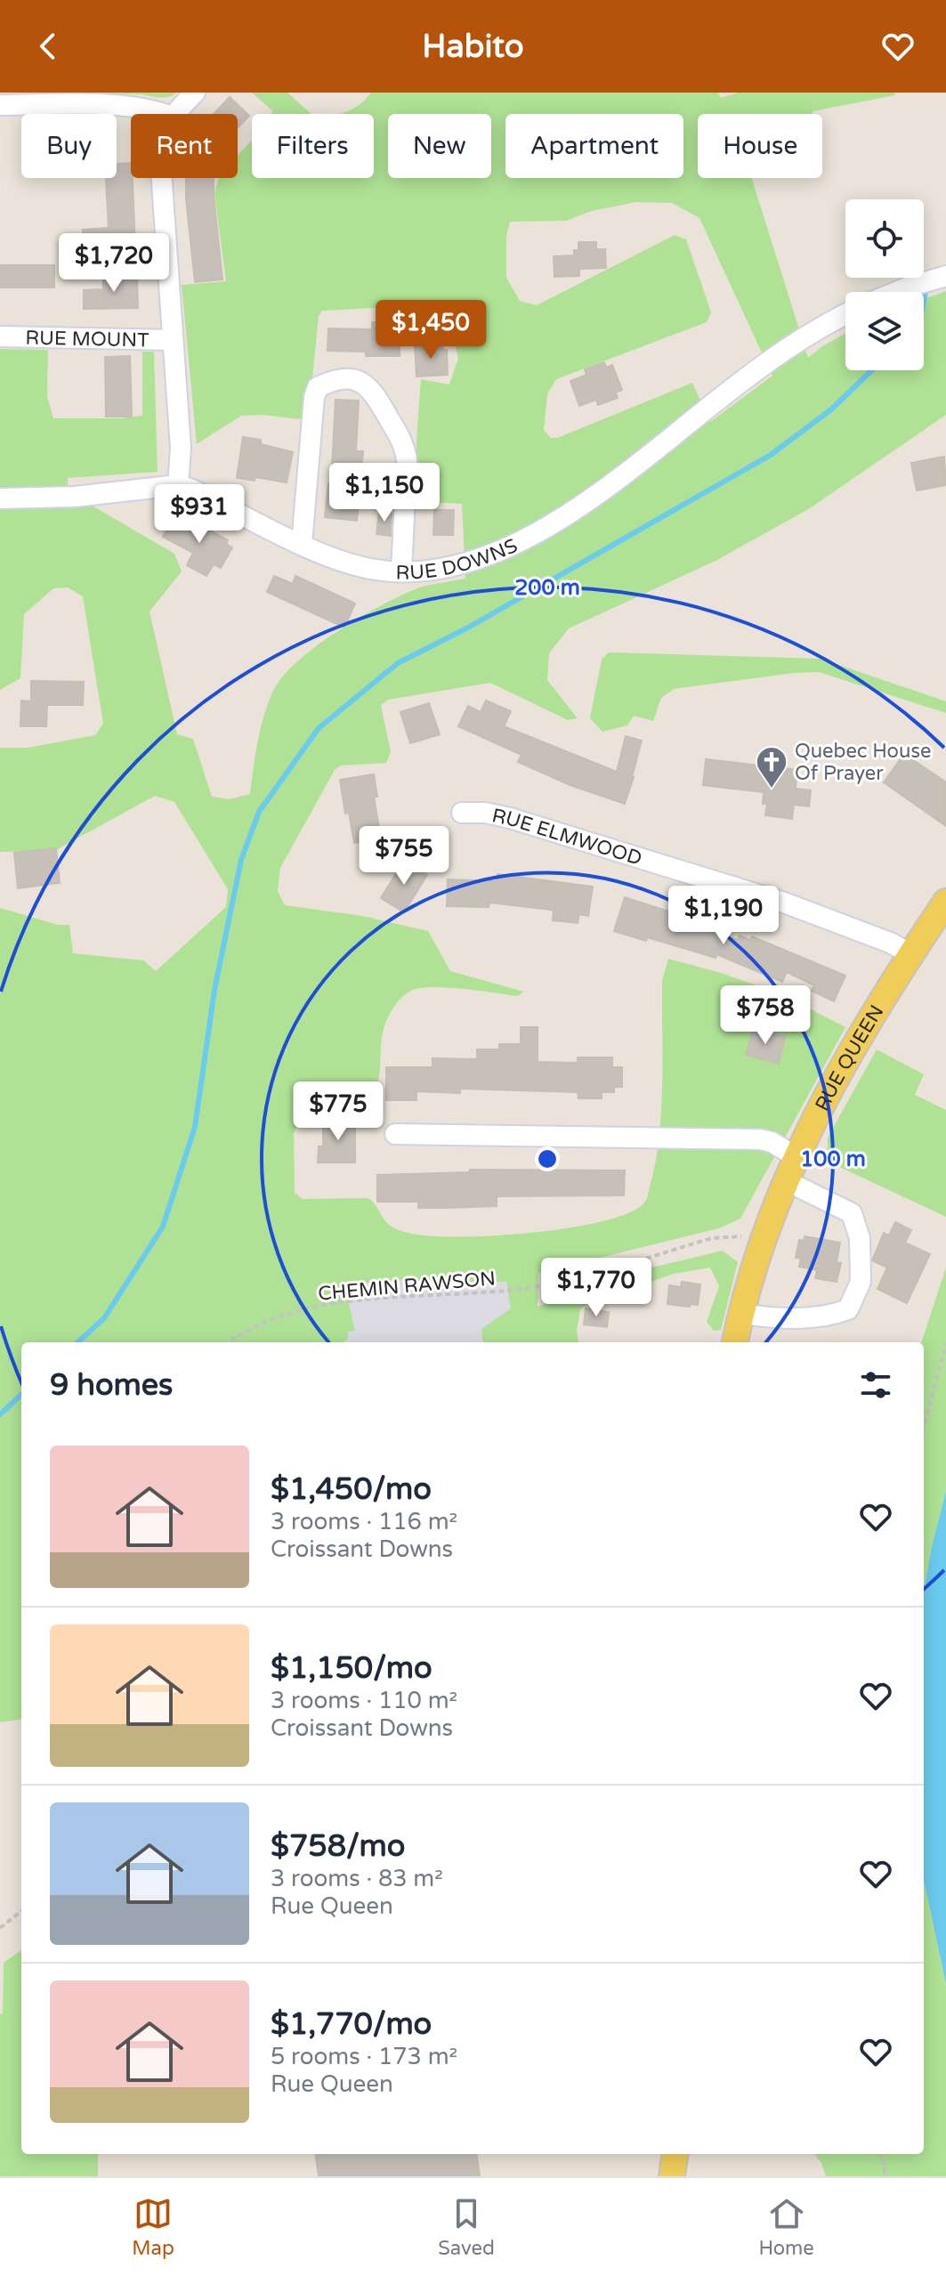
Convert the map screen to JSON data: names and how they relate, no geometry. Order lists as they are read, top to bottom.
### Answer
{
  "streets": {
    "main road": ["RUE QUEEN"],
    "street": ["RUE MOUNT", "RUE DOWNS", "RUE ELMWOOD"],
    "path": ["CHEMIN RAWSON"]
  },
  "crossings": [
    ["RUE ELMWOOD", "RUE QUEEN"],
    ["RUE QUEEN", "CHEMIN RAWSON"]
  ],
  "places": {
    "church": ["Quebec House Of Prayer"]
  },
  "page": {
    "header": "Habito",
    "chip": [
      "Buy",
      "Rent",
      "Filters",
      "New",
      "Apartment",
      "House"
    ],
    "price": [
      "$1,720",
      "$1,450",
      "$1,150",
      "$931",
      "$755",
      "$1,190",
      "$758",
      "$775",
      "$1,770"
    ],
    "heading": "9 homes",
    "list": [
      {
        "name": "$1,450/mo",
        "note": "3 rooms · 116 m² · Croissant Downs"
      },
      {
        "name": "$1,150/mo",
        "note": "3 rooms · 110 m² · Croissant Downs"
      },
      {
        "name": "$758/mo",
        "note": "3 rooms · 83 m² · Rue Queen"
      },
      {
        "name": "$1,770/mo",
        "note": "5 rooms · 173 m² · Rue Queen"
      }
    ],
    "tabs": ["Map", "Saved", "Home"]
  },
  "rings": ["200 m", "100 m"]
}
